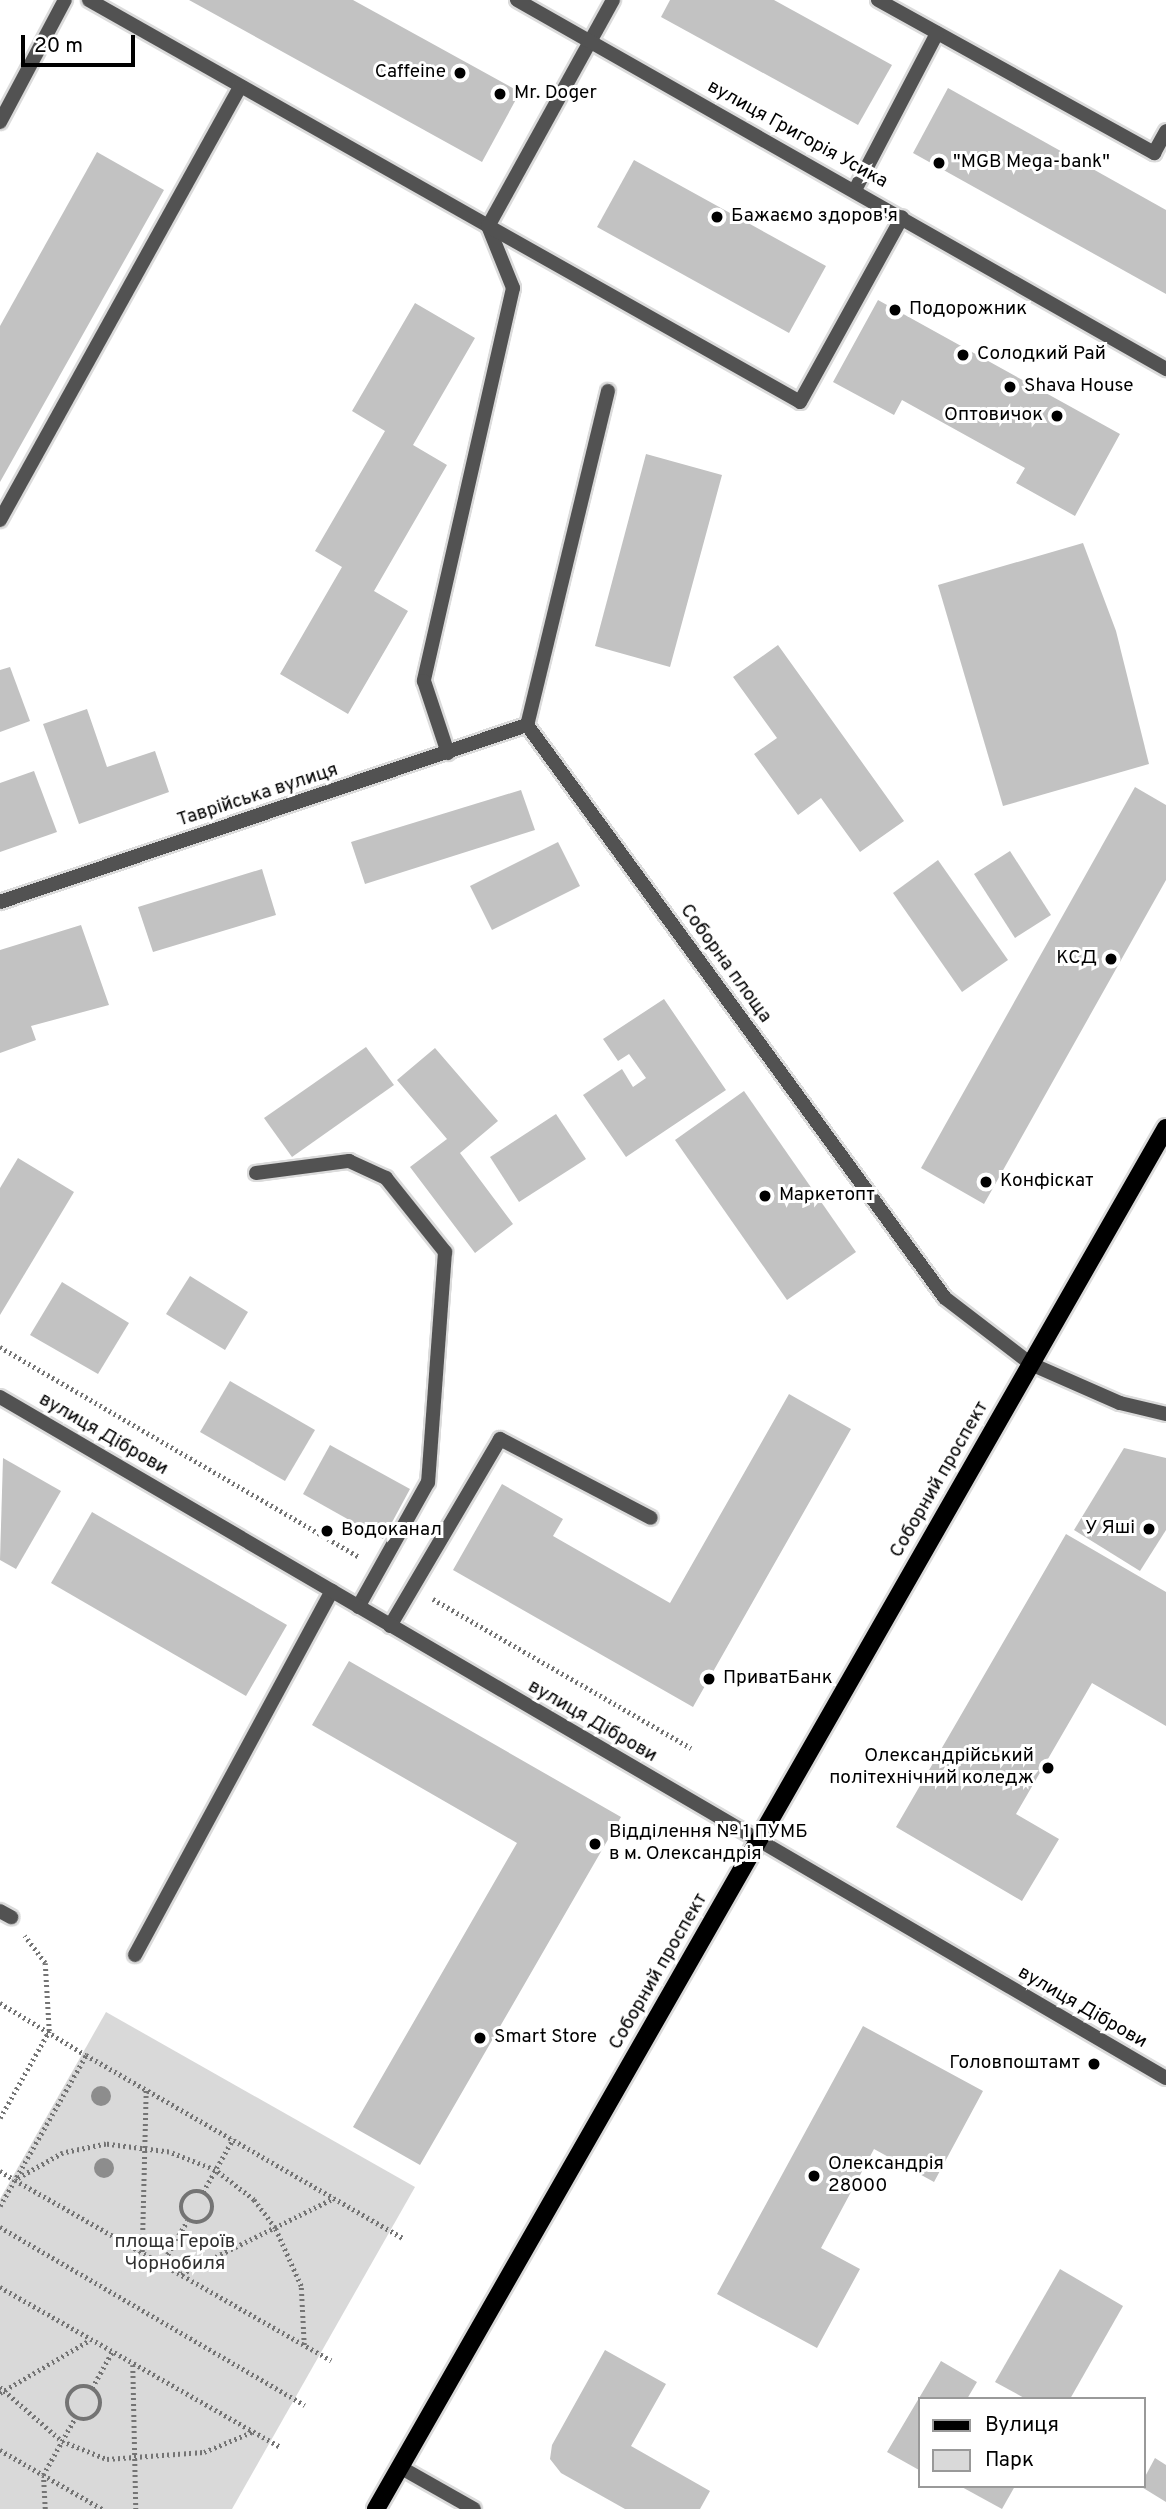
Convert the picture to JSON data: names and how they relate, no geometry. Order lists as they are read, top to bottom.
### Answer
{
  "streets": {
    "main road": ["Соборний проспект"],
    "street": [
      "вулиця Григорія Усика",
      "Таврійська вулиця",
      "Соборна площа",
      "вулиця Діброви"
    ]
  },
  "crossings": [
    ["Таврійська вулиця", "Соборна площа"],
    ["Соборна площа", "Соборний проспект"],
    ["вулиця Діброви", "Соборний проспект"]
  ],
  "parks": ["площа Героїв Чорнобиля"],
  "places": [
    "Caffeine",
    "Mr. Doger",
    "\"MGB Mega-bank\"",
    "Бажаємо здоров'я",
    "Подорожник",
    "Солодкий Рай",
    "Shava House",
    "Оптовичок",
    "КСД",
    "Конфіскат",
    "Маркетопт",
    "У Яші",
    "Водоканал",
    "ПриватБанк",
    "Олександрійський політехнічний коледж",
    "Відділення № 1 ПУМБ в м. Олександрія",
    "Smart Store",
    "Головпоштамт",
    "Олександрія 28000"
  ],
  "legend": ["Вулиця", "Парк"],
  "scale_bar": "20 m"
}
